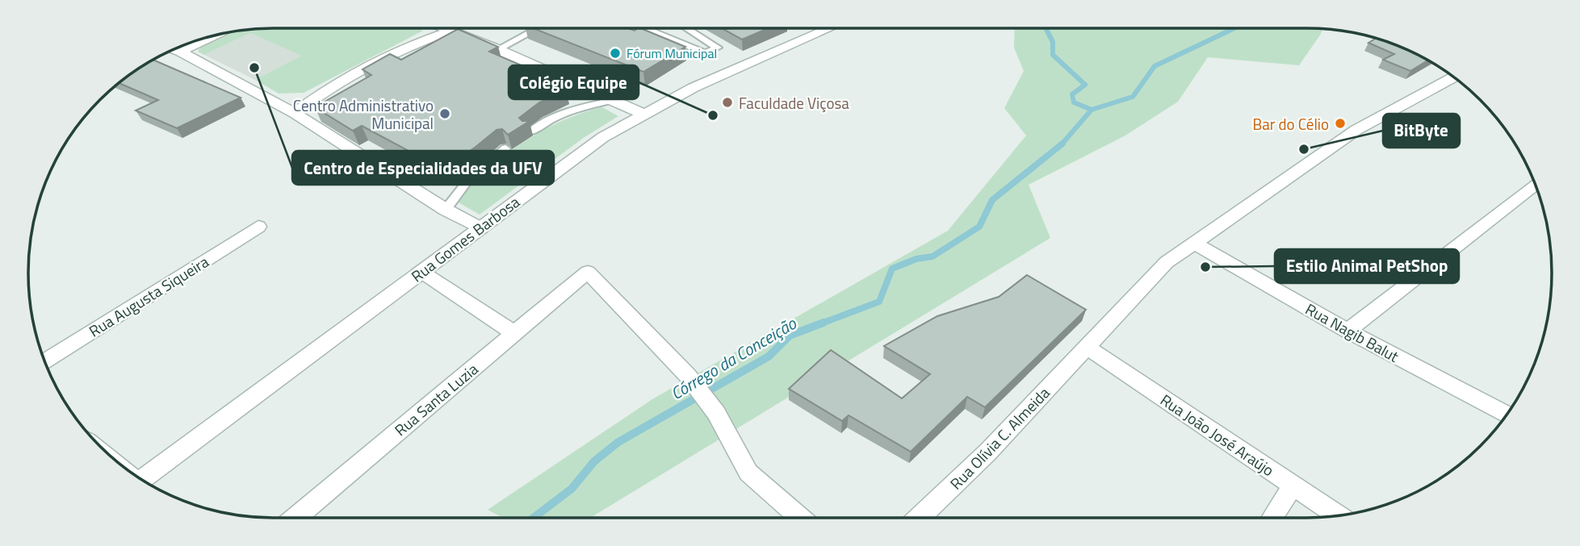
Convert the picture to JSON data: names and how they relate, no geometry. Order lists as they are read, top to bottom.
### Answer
{
  "streets": {
    "street": [
      "Rua Gomes Barbosa",
      "Rua Augusta Siqueira",
      "Rua Nagib Balut",
      "Rua Santa Luzia",
      "Rua João José Araújo",
      "Rua Olívia C. Almeida"
    ]
  },
  "crossings": [
    ["Rua Nagib Balut", "Rua Olívia C. Almeida"],
    ["Rua João José Araújo", "Rua Olívia C. Almeida"]
  ],
  "water": ["Córrego da Conceição"],
  "places": [
    "Fórum Municipal",
    "Centro de Especialidades da UFV",
    "Faculdade Viçosa",
    "Centro Administrativo Municipal",
    "Colégio Equipe",
    "Bar do Célio",
    "BitByte",
    "Estilo Animal PetShop"
  ]
}
